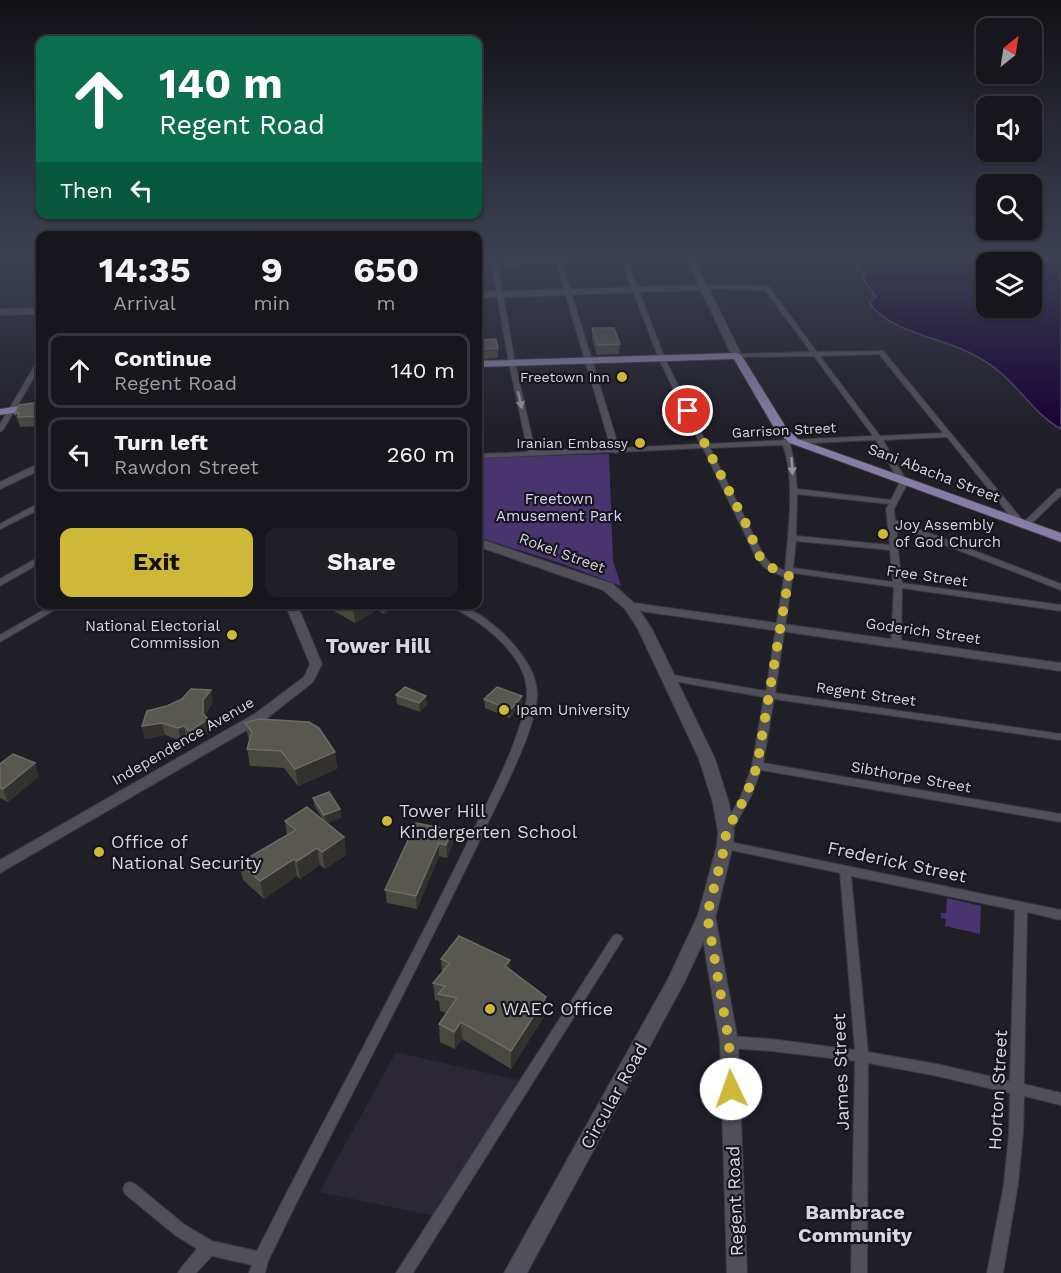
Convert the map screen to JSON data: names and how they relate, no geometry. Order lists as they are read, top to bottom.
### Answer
{
  "streets": {
    "main road": [
      "Sani Abacha Street",
      "Rokel Street",
      "Goderich Street",
      "Circular Road",
      "Regent Road"
    ],
    "street": [
      "Garrison Street",
      "Free Street",
      "Regent Street",
      "Independence Avenue",
      "Sibthorpe Street",
      "Frederick Street",
      "James Street",
      "Horton Street"
    ]
  },
  "crossings": [
    ["Garrison Street", "Sani Abacha Street"],
    ["Garrison Street", "Regent Road"],
    ["Sani Abacha Street", "Regent Road"],
    ["Rokel Street", "Goderich Street"],
    ["Free Street", "Regent Road"],
    ["Goderich Street", "Regent Road"],
    ["Regent Street", "Regent Road"],
    ["Sibthorpe Street", "Regent Road"],
    ["Frederick Street", "James Street"],
    ["Frederick Street", "Horton Street"],
    ["Frederick Street", "Regent Road"],
    ["Circular Road", "Regent Road"]
  ],
  "districts": ["Tower Hill", "Bambrace Community"],
  "parks": ["Freetown Amusement Park"],
  "places": [
    "Freetown Inn",
    "Iranian Embassy",
    "Joy Assembly of God Church",
    "National Electorial Commission",
    "Ipam University",
    "Tower Hill Kindergerten School",
    "Office of National Security",
    "WAEC Office"
  ],
  "north": "top right",
  "page": {
    "turn": ["140 m", "Regent Road"],
    "then": "Then",
    "eta": [
      "14:35",
      "Arrival",
      "9",
      "min",
      "650",
      "m"
    ],
    "list": [
      {
        "name": "Continue",
        "note": "Regent Road",
        "value": "140 m"
      },
      {
        "name": "Turn left",
        "note": "Rawdon Street",
        "value": "260 m"
      }
    ],
    "buttons": ["Exit", "Share"]
  }
}
